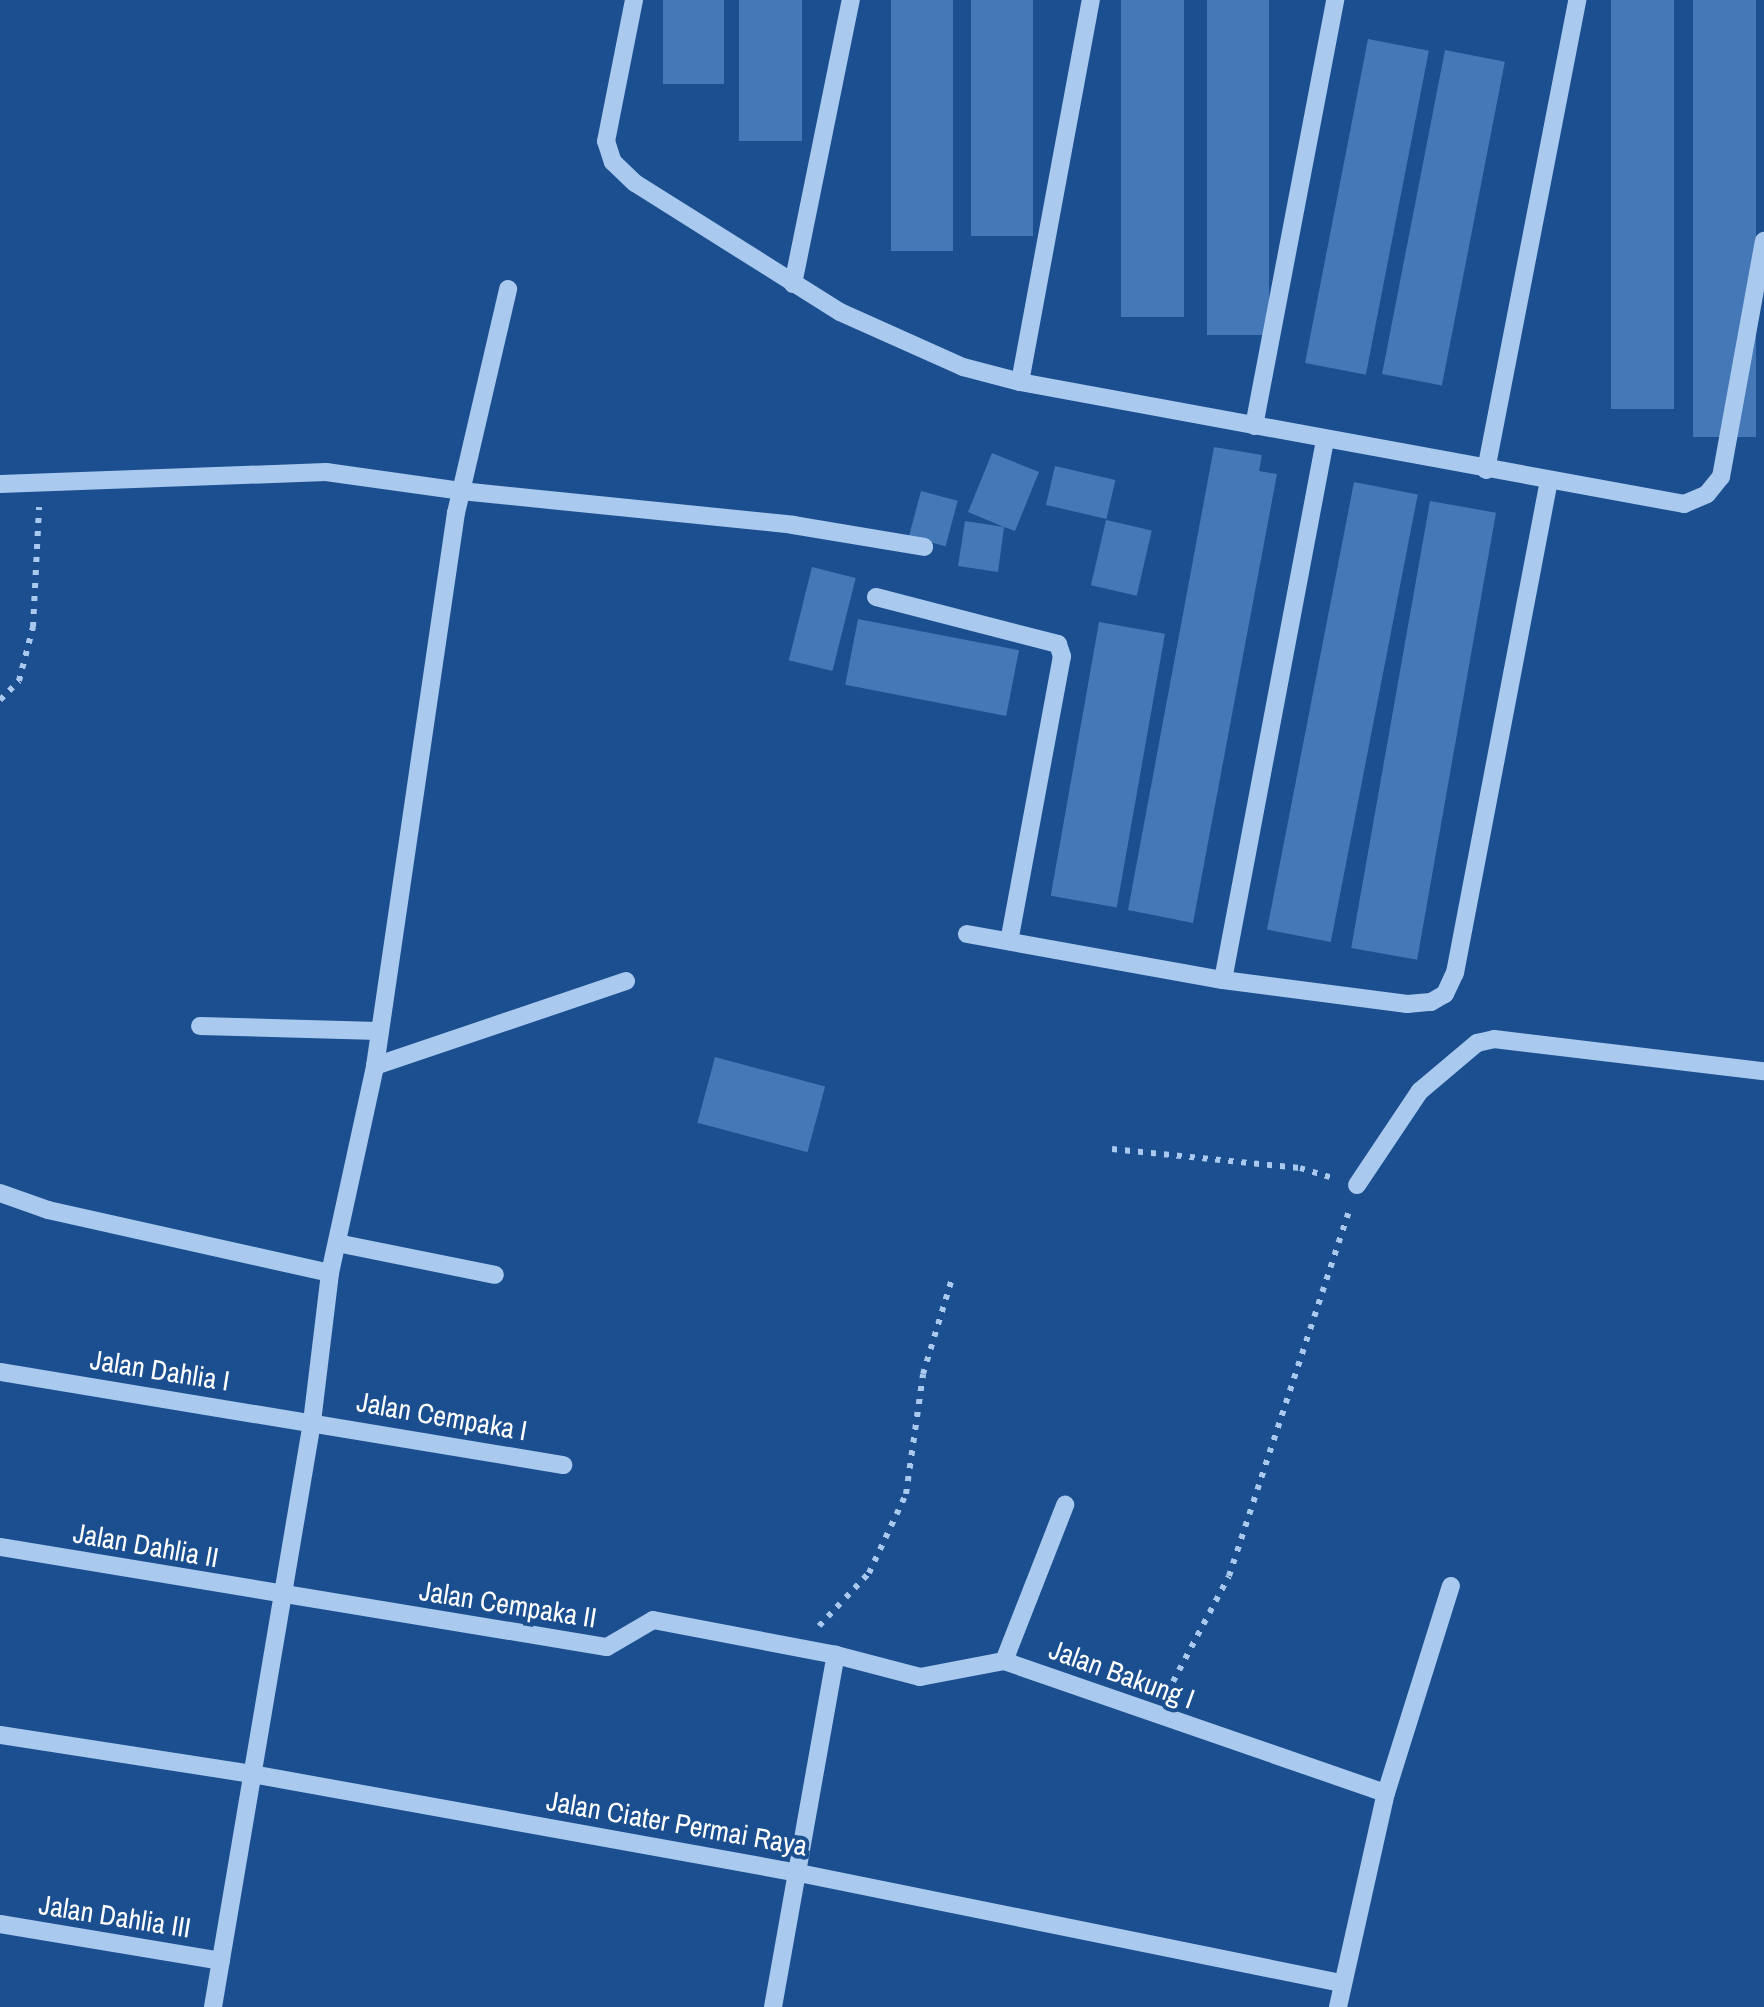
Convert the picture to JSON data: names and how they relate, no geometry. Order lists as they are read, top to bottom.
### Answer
{
  "streets": {
    "street": [
      "Jalan Dahlia I",
      "Jalan Cempaka I",
      "Jalan Dahlia II",
      "Jalan Cempaka II",
      "Jalan Bakung I",
      "Jalan Ciater Permai Raya",
      "Jalan Dahlia III"
    ]
  },
  "crossings": [
    ["Jalan Dahlia I", "Jalan Cempaka I"],
    ["Jalan Dahlia II", "Jalan Cempaka II"],
    ["Jalan Cempaka II", "Jalan Bakung I"]
  ]
}
